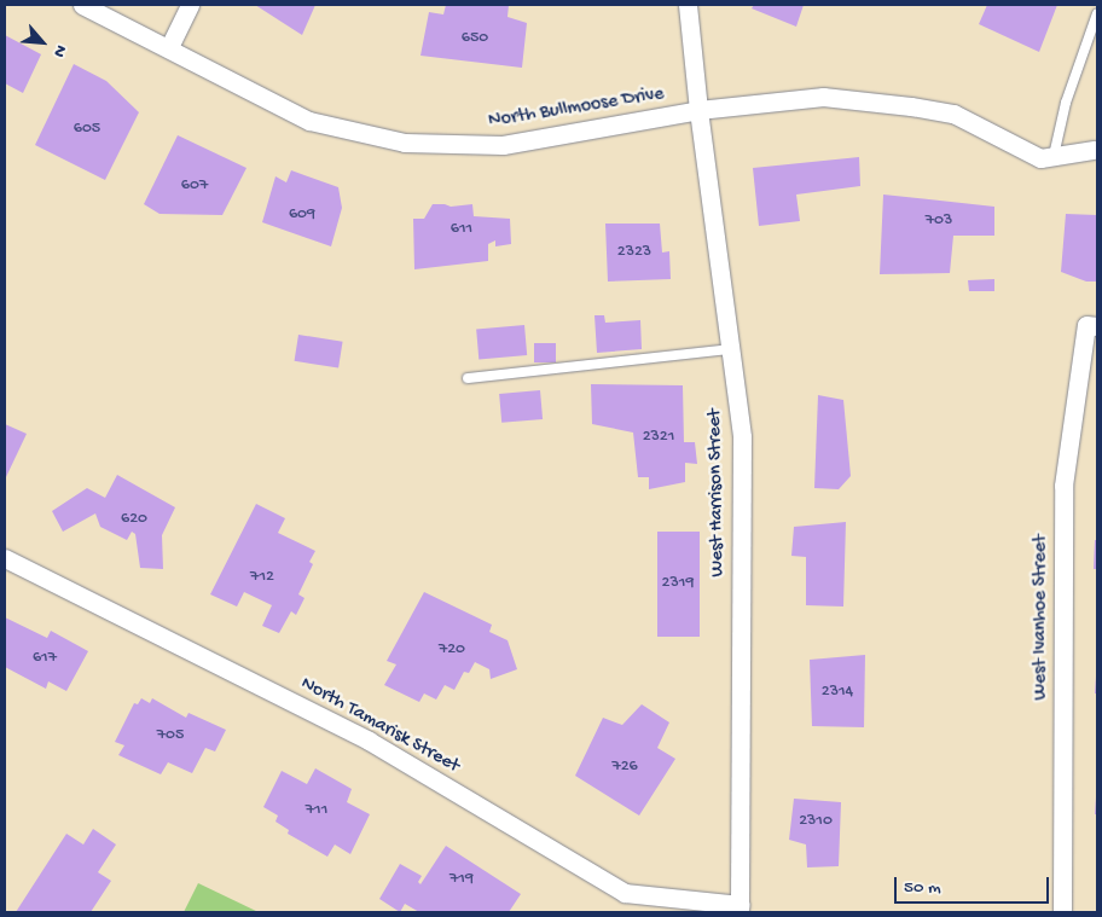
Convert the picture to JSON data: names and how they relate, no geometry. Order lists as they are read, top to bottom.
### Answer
{
  "streets": {
    "street": [
      "North Bullmoose Drive",
      "West Harrison Street",
      "West Ivanhoe Street",
      "North Tamarisk Street"
    ]
  },
  "crossings": [
    ["North Bullmoose Drive", "West Harrison Street"],
    ["West Harrison Street", "North Tamarisk Street"]
  ],
  "house_numbers": [
    "650",
    "605",
    "607",
    "609",
    "703",
    "611",
    "2323",
    "2321",
    "620",
    "712",
    "2319",
    "720",
    "617",
    "2314",
    "705",
    "726",
    "711",
    "2310",
    "719"
  ],
  "scale_bar": "50 m",
  "north": "bottom right"
}
